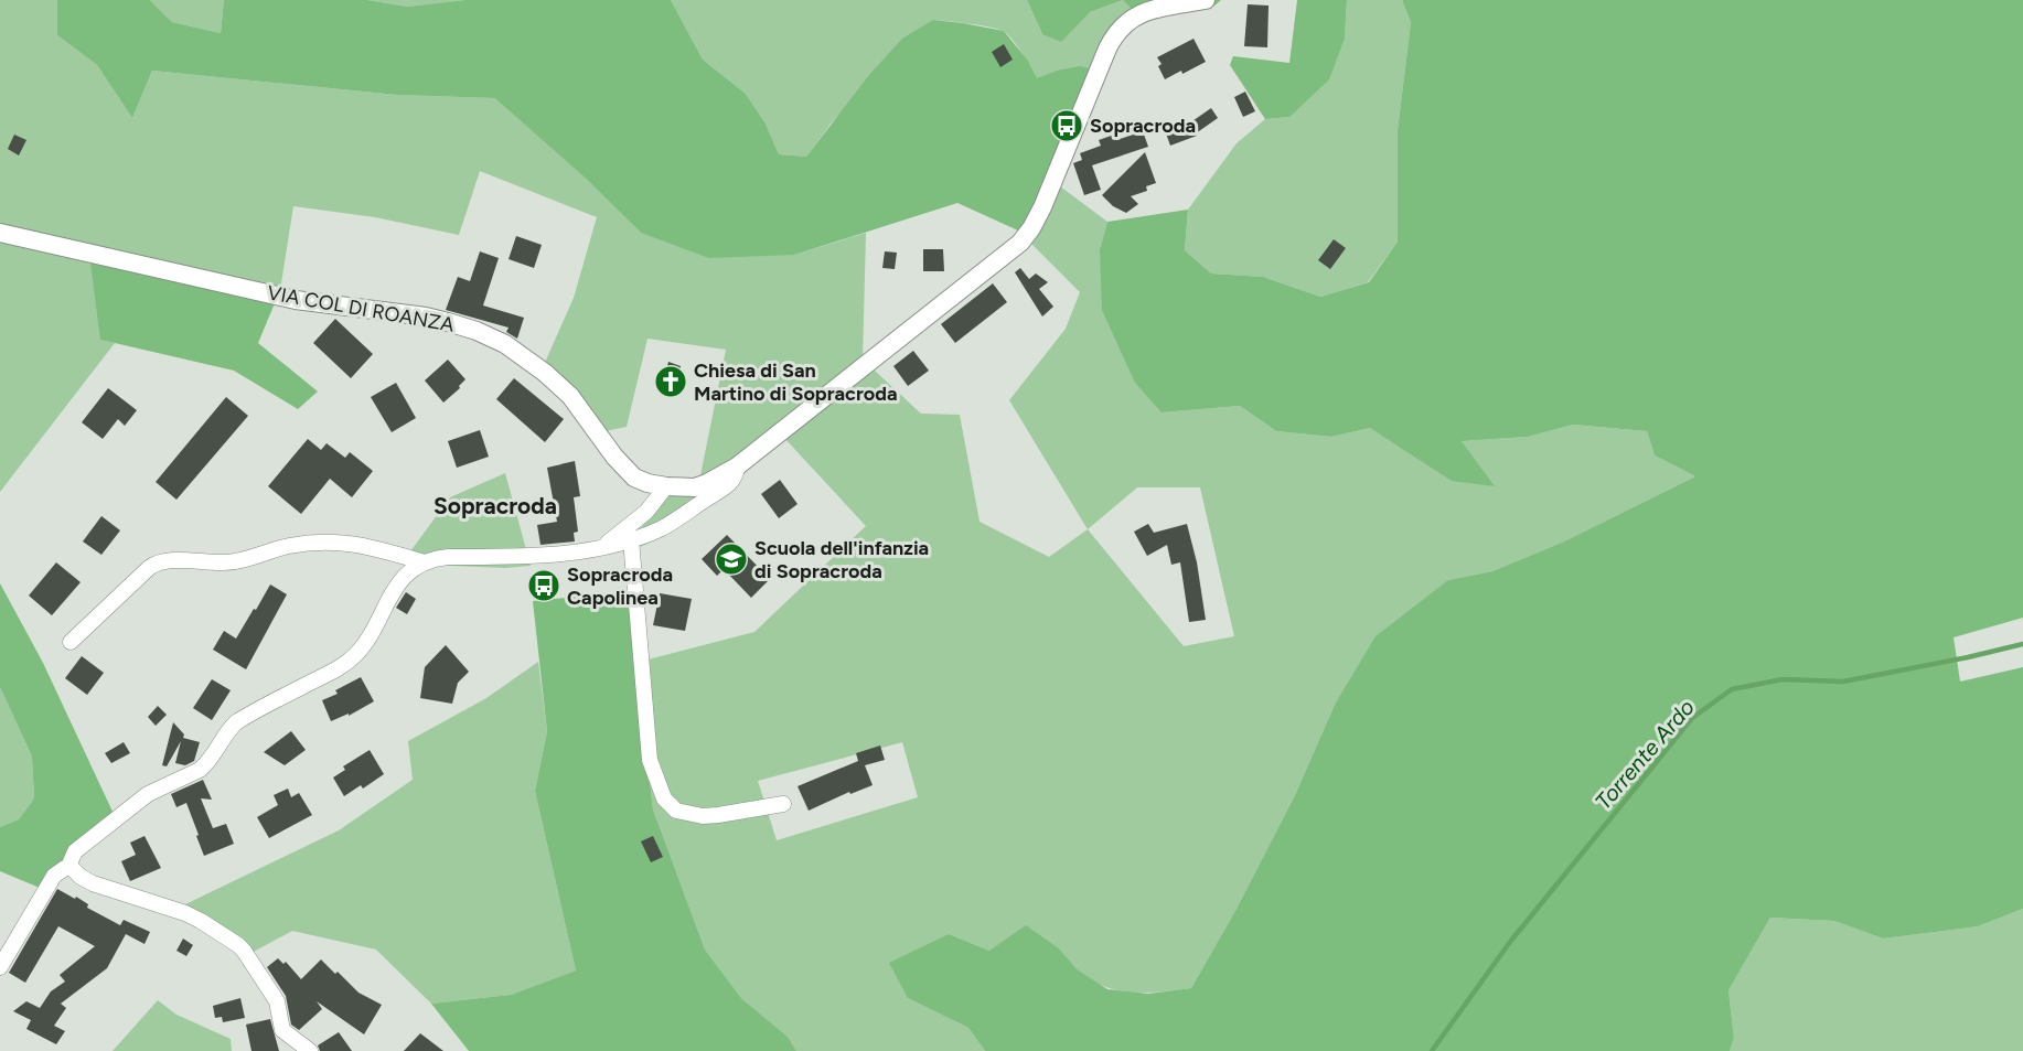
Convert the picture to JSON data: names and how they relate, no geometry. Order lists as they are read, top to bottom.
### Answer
{
  "streets": {
    "street": ["VIA COL DI ROANZA"]
  },
  "districts": ["Sopracroda"],
  "water": ["Torrente Ardo"],
  "places": {
    "bus stop": ["Sopracroda", "Sopracroda Capolinea"],
    "church": ["Chiesa di San Martino di Sopracroda"],
    "school or university": ["Scuola dell'infanzia di Sopracroda"]
  }
}
